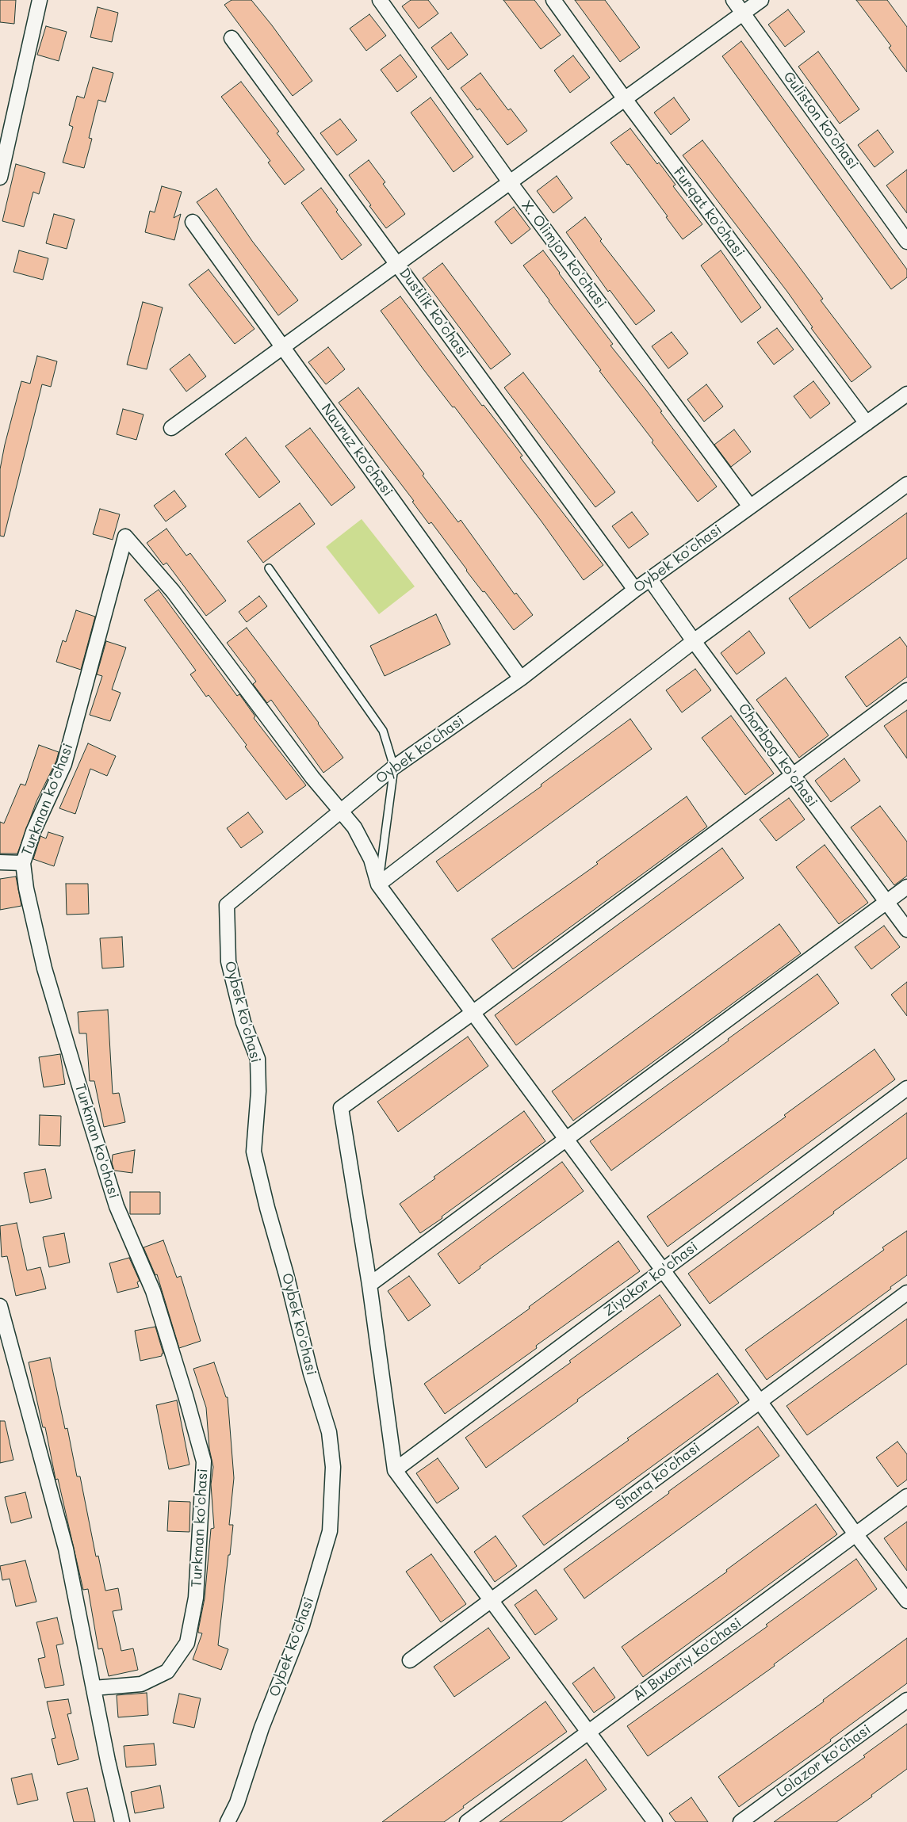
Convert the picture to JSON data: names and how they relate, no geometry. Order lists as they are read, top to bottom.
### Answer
{
  "streets": {
    "street": [
      "Guliston ko'chasi",
      "Furqat ko'chasi",
      "X. Olimjon ko'chasi",
      "Dustlik ko'chasi",
      "Navruz ko'chasi",
      "Oybek ko'chasi",
      "Chorbog' ko'chasi",
      "Turkman ko'chasi",
      "Ziyokor ko'chasi",
      "Sharq ko'chasi",
      "Al Buxoriy ko'chasi",
      "Lolazor ko'chasi"
    ]
  },
  "crossings": [
    ["Furqat ko'chasi", "Oybek ko'chasi"],
    ["X. Olimjon ko'chasi", "Oybek ko'chasi"],
    ["Dustlik ko'chasi", "Oybek ko'chasi"],
    ["Navruz ko'chasi", "Oybek ko'chasi"],
    ["Oybek ko'chasi", "Chorbog' ko'chasi"],
    ["Oybek ko'chasi", "Turkman ko'chasi"]
  ]
}
